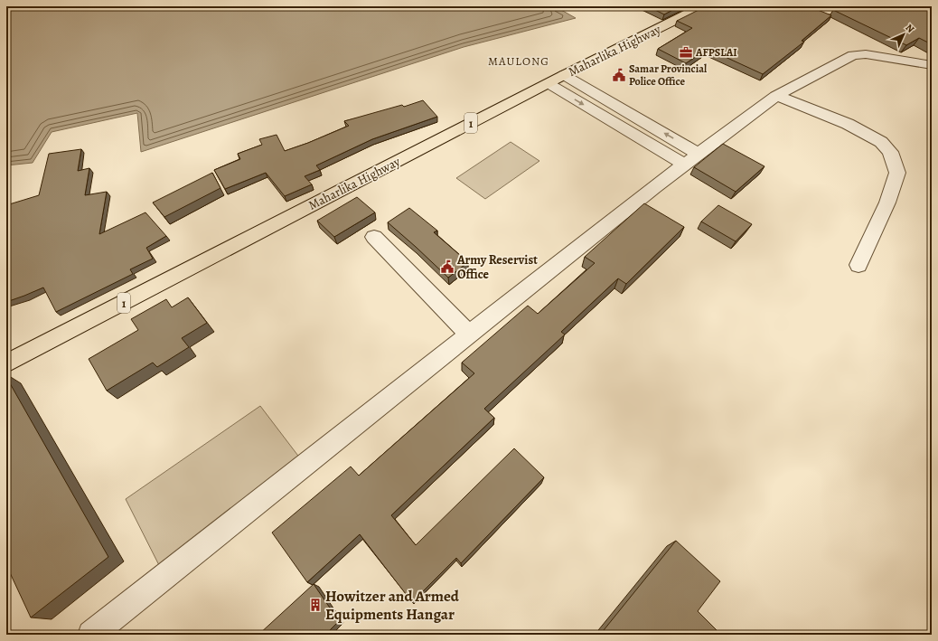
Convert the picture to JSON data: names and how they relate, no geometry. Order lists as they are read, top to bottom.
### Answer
{
  "streets": {
    "highway": ["Maharlika Highway", "1"]
  },
  "districts": ["MAULONG"],
  "places": {
    "office": ["AFPSLAI"],
    "public building": ["Samar Provincial Police Office", "Army Reservist Office"],
    "building": ["Howitzer and Armed Equipments Hangar"]
  },
  "north": "top right"
}
